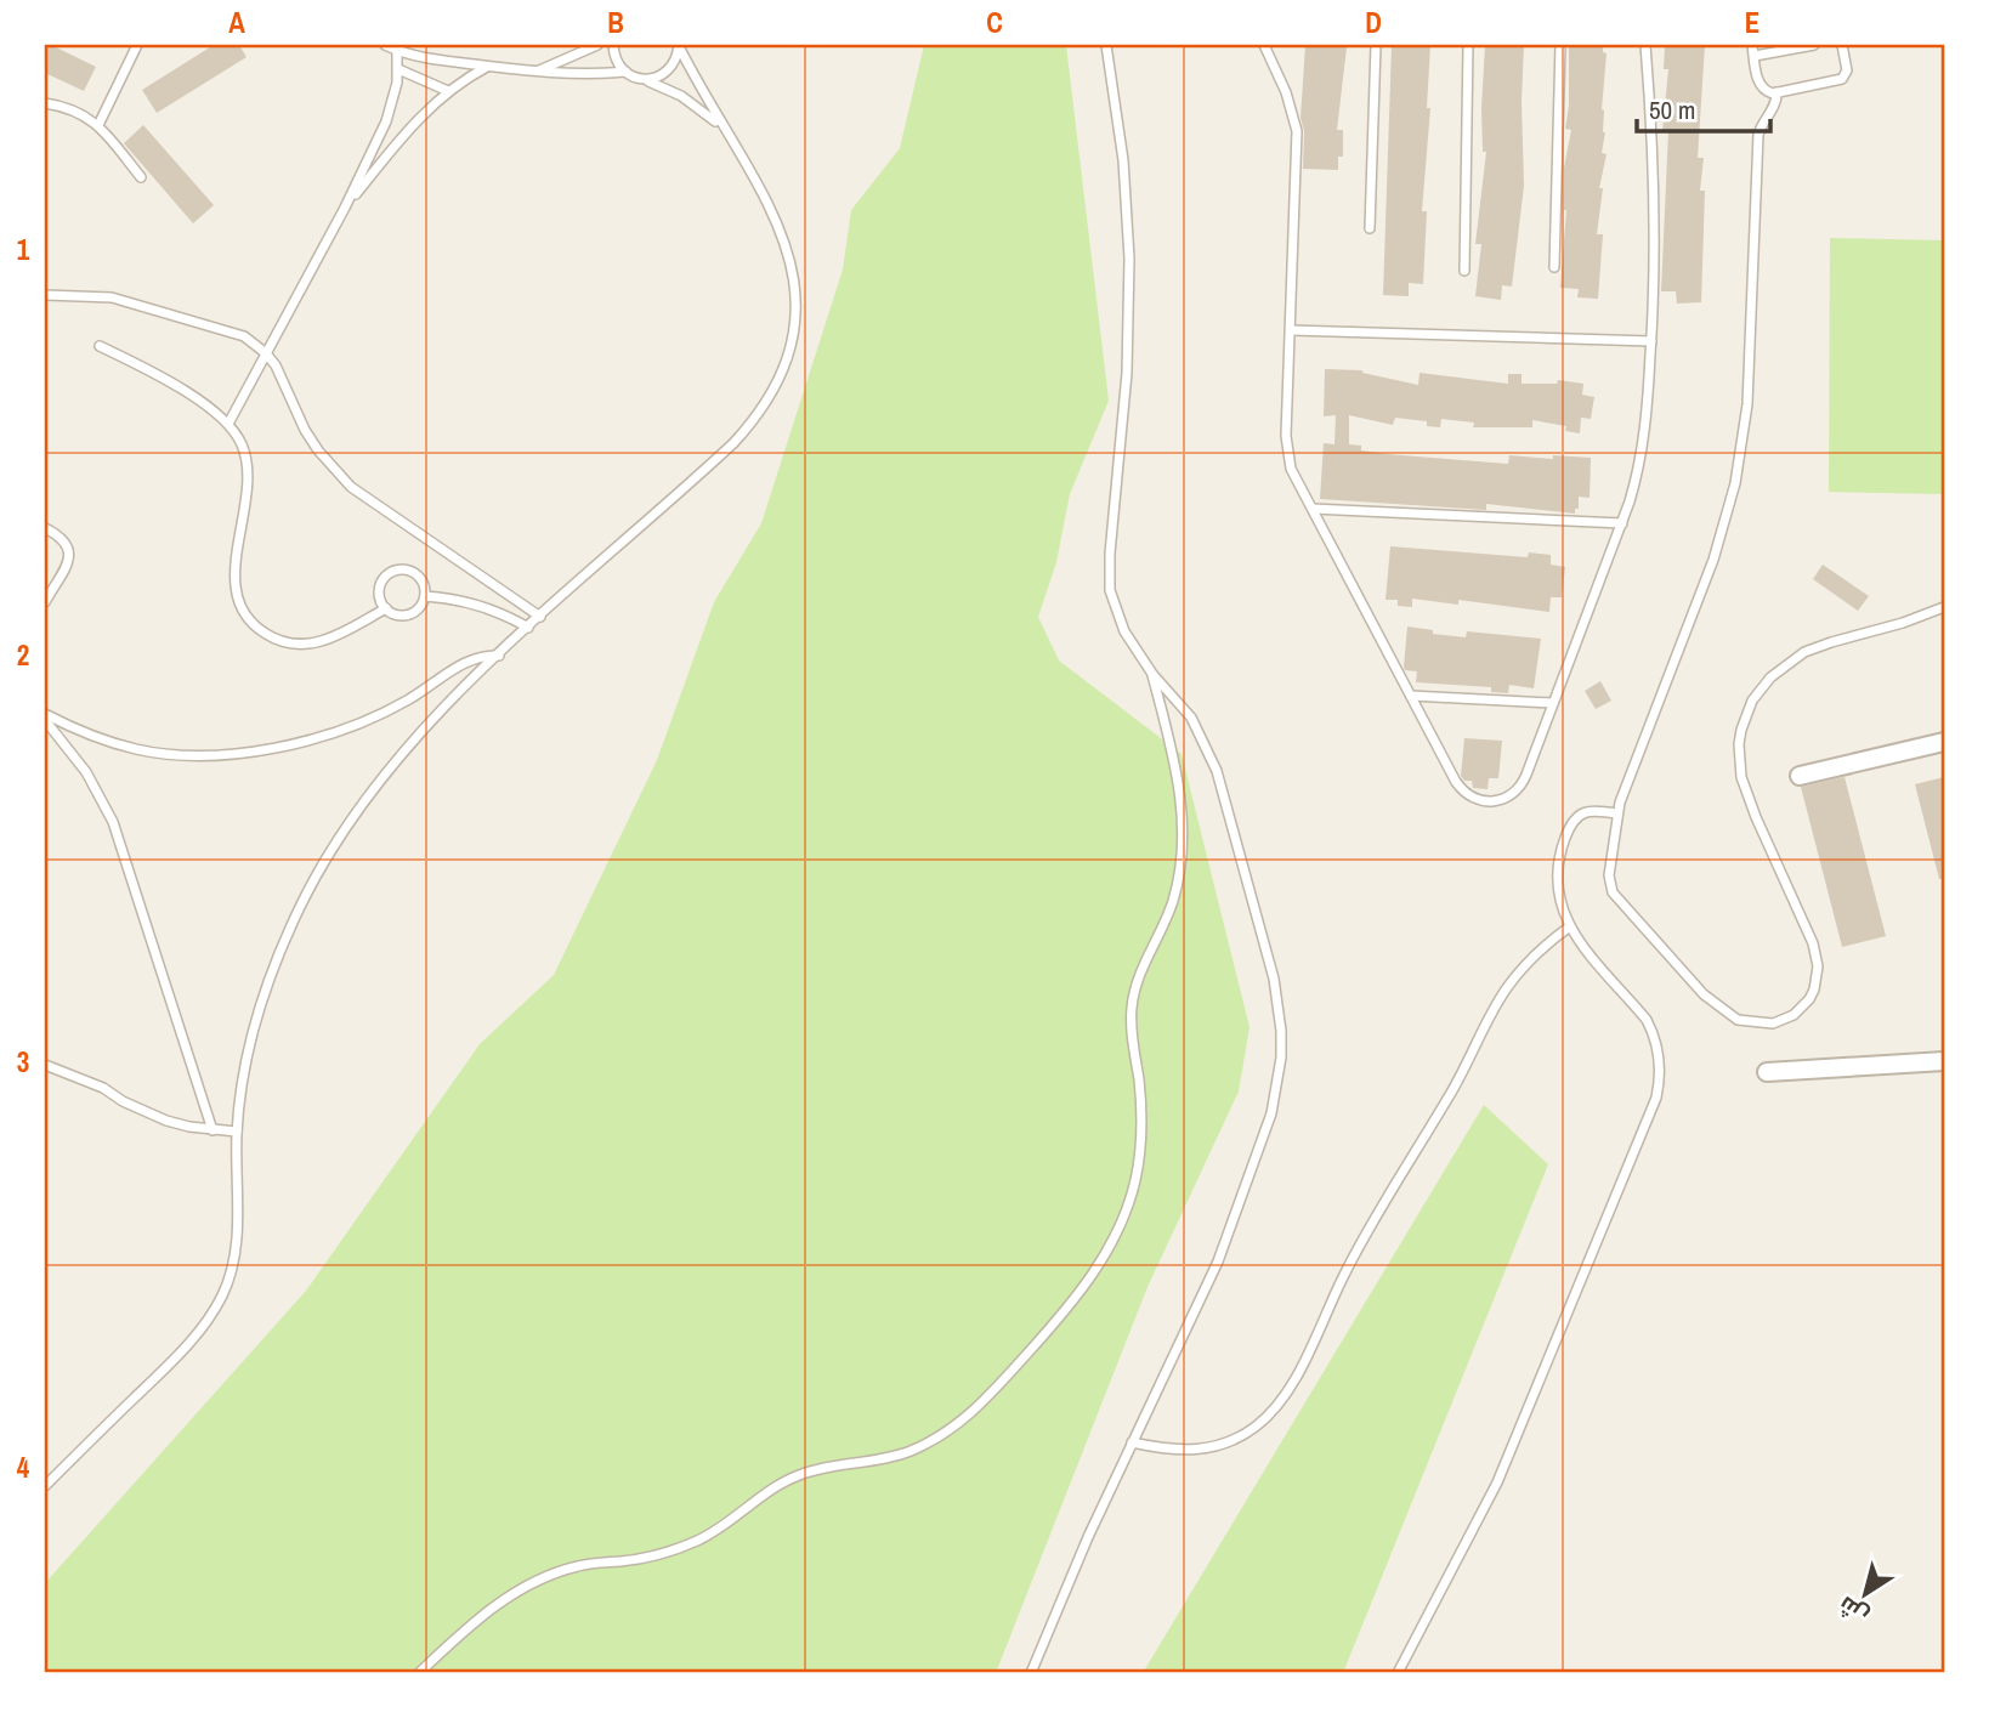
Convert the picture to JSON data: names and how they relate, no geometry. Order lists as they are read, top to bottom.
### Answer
{
  "scale_bar": "50 m",
  "north": "bottom left",
  "grid": {
    "columns": [
      "A",
      "B",
      "C",
      "D",
      "E"
    ],
    "rows": [
      "1",
      "2",
      "3",
      "4"
    ]
  }
}
